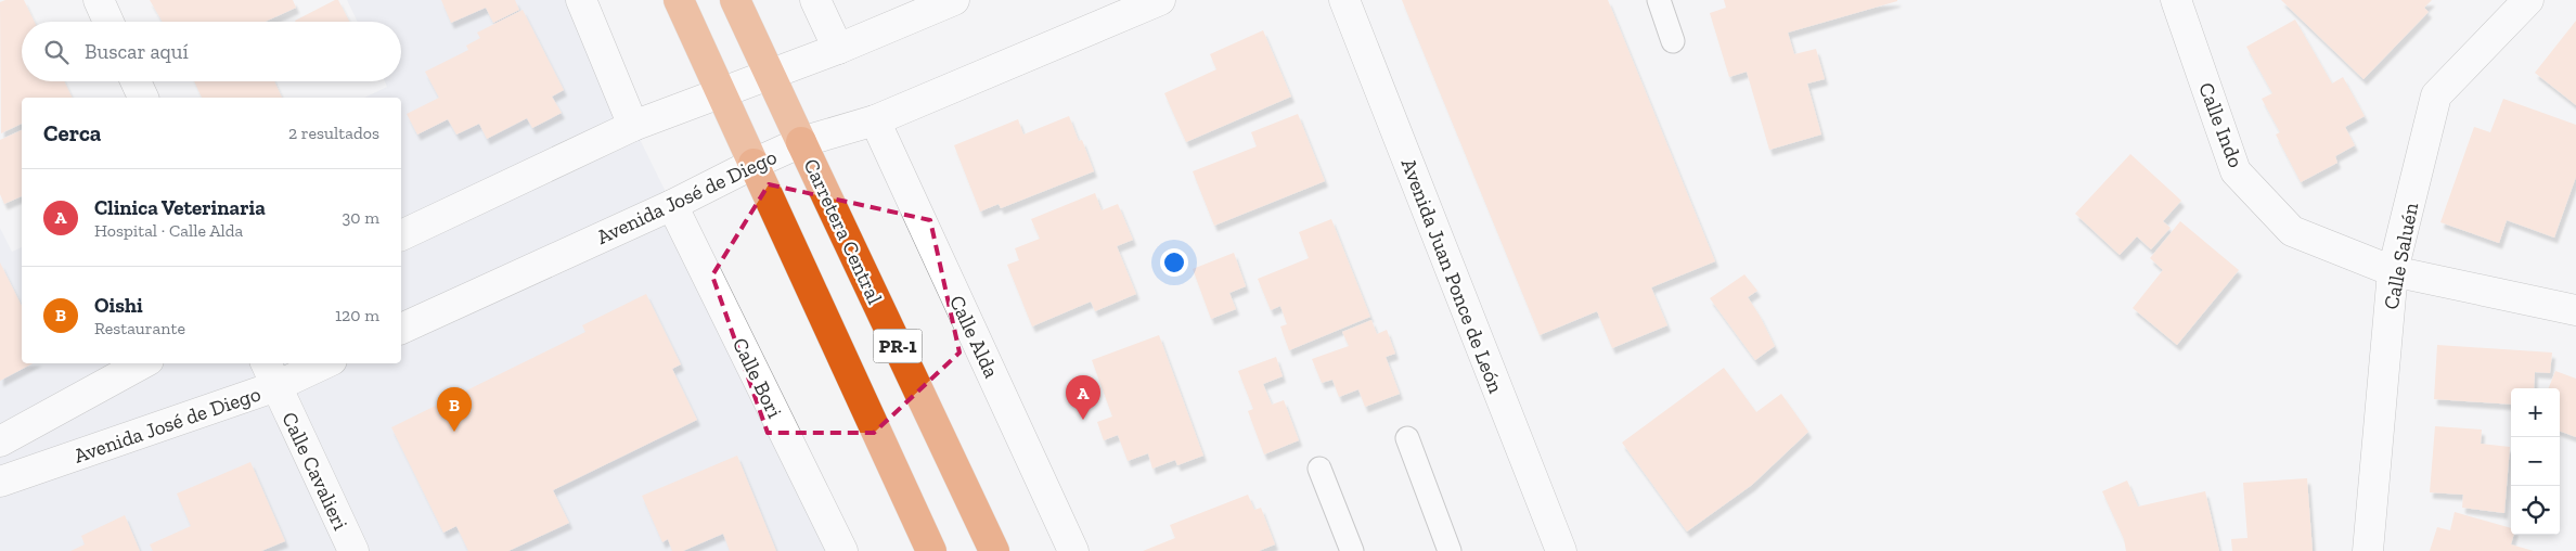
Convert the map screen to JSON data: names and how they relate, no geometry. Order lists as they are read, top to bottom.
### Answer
{
  "streets": {
    "highway": ["Carretera Central", "PR-1"],
    "street": [
      "Calle Indo",
      "Avenida José de Diego",
      "Calle Saluén",
      "Avenida Juan Ponce de León",
      "Calle Alda",
      "Calle Bori",
      "Calle Cavalieri"
    ]
  },
  "crossings": [
    ["Calle Indo", "Calle Saluén"],
    ["Avenida José de Diego", "Carretera Central"],
    ["Avenida José de Diego", "Calle Alda"],
    ["Avenida José de Diego", "PR-1"],
    ["Avenida José de Diego", "Calle Bori"],
    ["Avenida José de Diego", "Calle Cavalieri"]
  ],
  "page": {
    "search": "Buscar aquí",
    "heading": ["Cerca", "2 resultados"],
    "list": [
      {
        "mark": "A",
        "name": "Clinica Veterinaria",
        "note": "Hospital · Calle Alda",
        "value": "30 m"
      },
      {
        "mark": "B",
        "name": "Oishi",
        "note": "Restaurante",
        "value": "120 m"
      }
    ],
    "pins": ["A", "B"],
    "map_buttons": ["+", "−"]
  }
}
